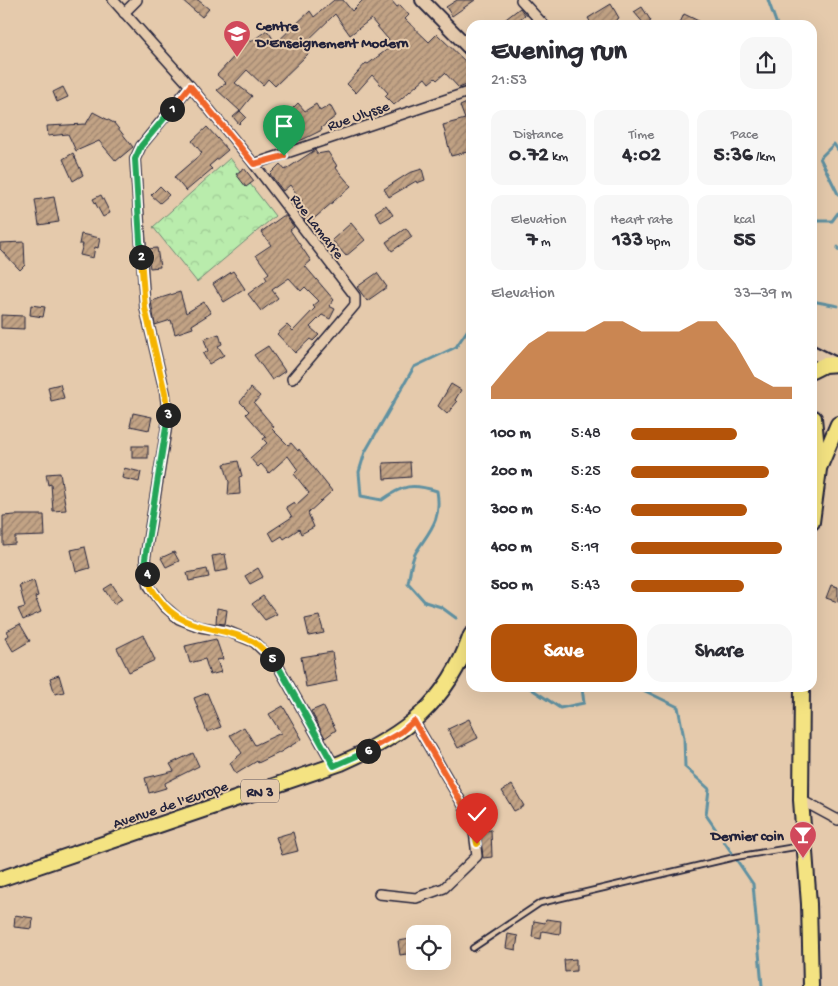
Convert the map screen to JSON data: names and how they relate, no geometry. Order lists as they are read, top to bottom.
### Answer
{
  "streets": {
    "main road": ["RN 3", "Avenue de l'Europe"],
    "street": ["Rue Ulysse", "Rue Lamarre"]
  },
  "crossings": [
    ["Rue Ulysse", "Rue Lamarre"]
  ],
  "places": {
    "school or university": ["Centre D'Enseignement Modern"],
    "bar": ["Dernier coin"]
  },
  "page": {
    "heading": ["Evening run", "21:53"],
    "pins": [
      "1",
      "2",
      "3",
      "4",
      "5",
      "6"
    ],
    "stats": [
      ["Distance", "0.72 km"],
      ["Time", "4:02"],
      ["Pace", "5:36 /km"],
      ["Elevation", "7 m"],
      ["Heart rate", "133 bpm"],
      ["kcal", "55"]
    ],
    "chart": ["Elevation", "33–39 m"],
    "list": [
      {
        "name": "100 m",
        "note": "5:48"
      },
      {
        "name": "200 m",
        "note": "5:25"
      },
      {
        "name": "300 m",
        "note": "5:40"
      },
      {
        "name": "400 m",
        "note": "5:19"
      },
      {
        "name": "500 m",
        "note": "5:43"
      }
    ],
    "buttons": ["Save", "Share"]
  }
}
